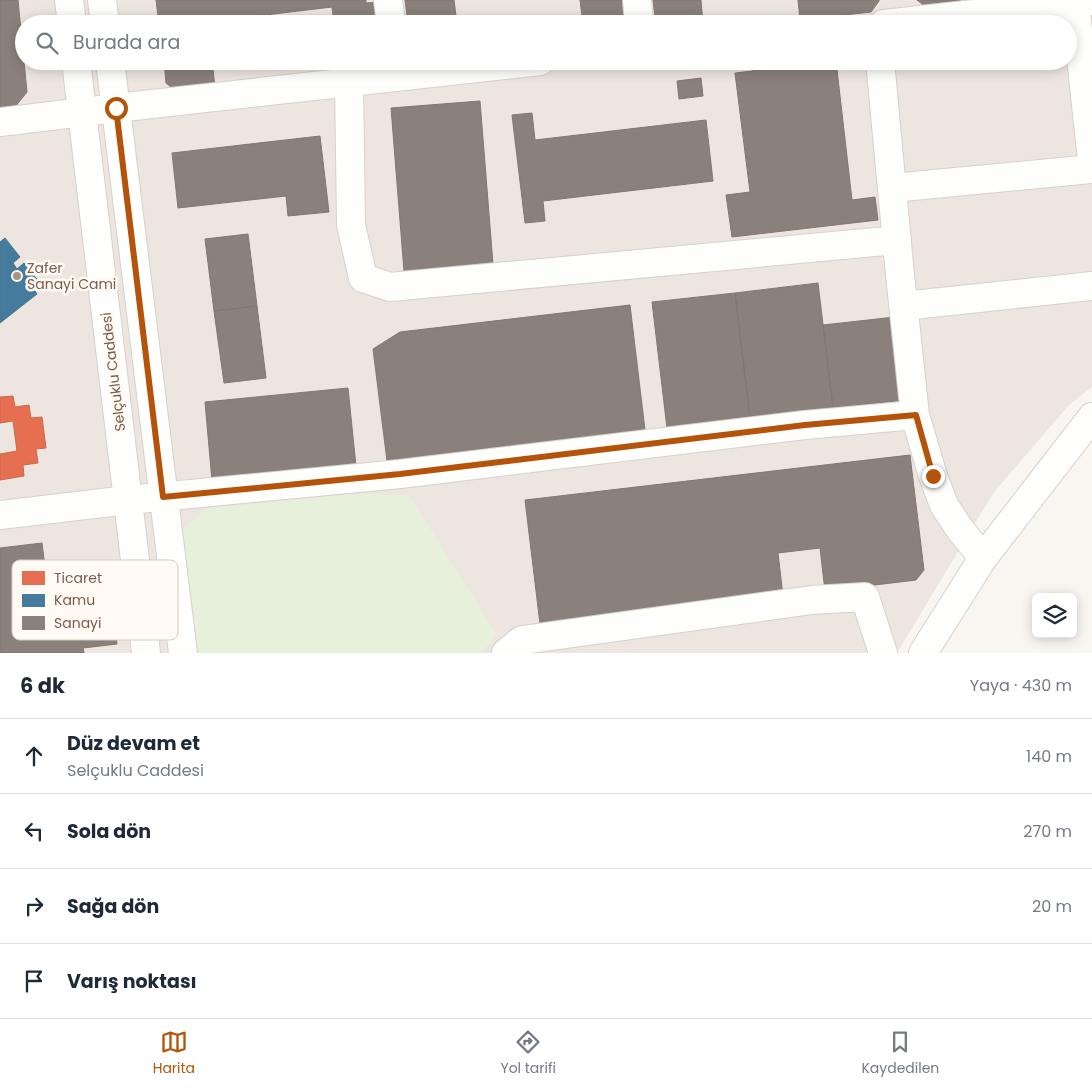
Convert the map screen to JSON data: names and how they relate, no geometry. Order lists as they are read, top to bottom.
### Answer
{
  "streets": {
    "street": ["Selçuklu Caddesi"]
  },
  "places": ["Zafer Sanayi Cami"],
  "legend": ["Ticaret", "Kamu", "Sanayi"],
  "page": {
    "search": "Burada ara",
    "heading": ["6 dk", "Yaya · 430 m"],
    "list": [
      ["Düz devam et", "Selçuklu Caddesi", "140 m"],
      ["Sola dön", "270 m"],
      ["Sağa dön", "20 m"],
      "Varış noktası"
    ],
    "nav": ["Harita", "Yol tarifi", "Kaydedilen"]
  }
}
